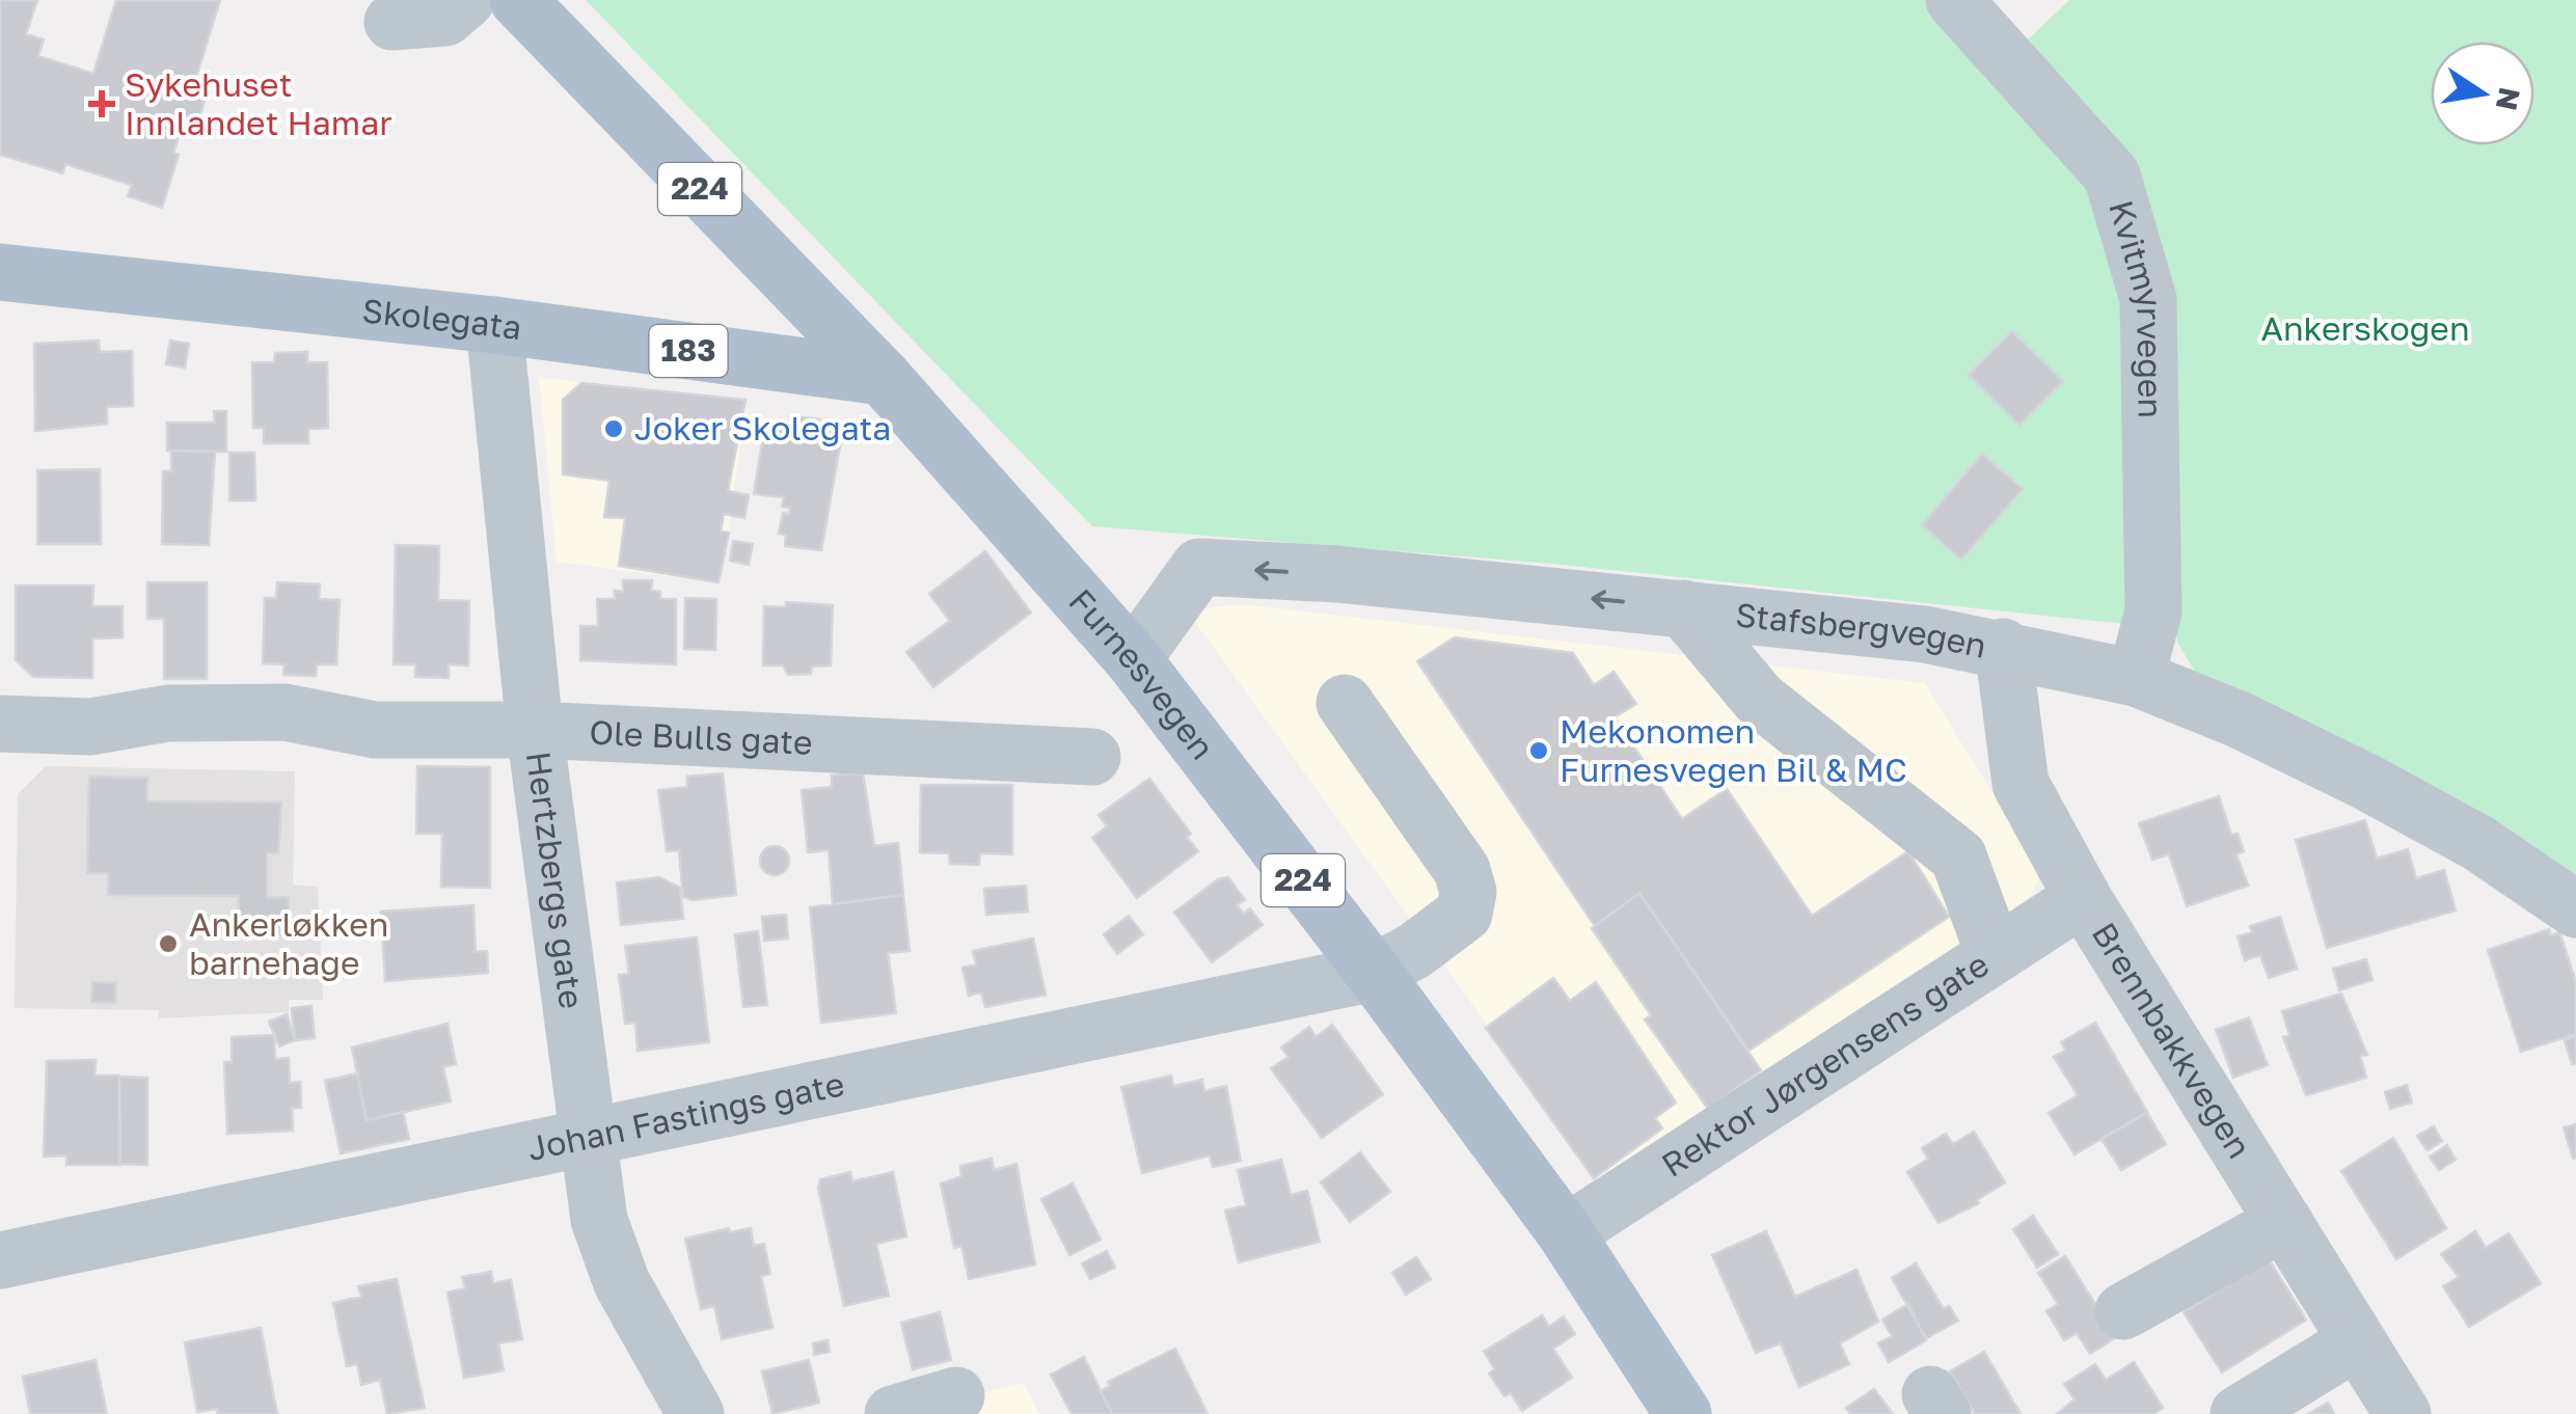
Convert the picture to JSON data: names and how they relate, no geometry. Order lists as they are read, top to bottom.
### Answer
{
  "streets": {
    "main road": [
      "224",
      "Skolegata",
      "183",
      "Furnesvegen"
    ],
    "street": [
      "Kvitmyrvegen",
      "Stafsbergvegen",
      "Ole Bulls gate",
      "Hertzbergs gate",
      "Brennbakkvegen",
      "Rektor Jørgensens gate",
      "Johan Fastings gate"
    ]
  },
  "crossings": [
    ["Kvitmyrvegen", "Stafsbergvegen"],
    ["Skolegata", "Furnesvegen"],
    ["Skolegata", "Hertzbergs gate"],
    ["Stafsbergvegen", "Furnesvegen"],
    ["Stafsbergvegen", "Brennbakkvegen"],
    ["Furnesvegen", "Rektor Jørgensens gate"],
    ["Furnesvegen", "Johan Fastings gate"],
    ["Ole Bulls gate", "Hertzbergs gate"],
    ["Hertzbergs gate", "Johan Fastings gate"],
    ["Brennbakkvegen", "Rektor Jørgensens gate"]
  ],
  "one_way": ["Stafsbergvegen"],
  "parks": ["Ankerskogen"],
  "places": {
    "health": ["Sykehuset Innlandet Hamar"],
    "other": ["Joker Skolegata", "Mekonomen Furnesvegen Bil & MC", "Ankerløkken barnehage"]
  },
  "north": "right"
}
